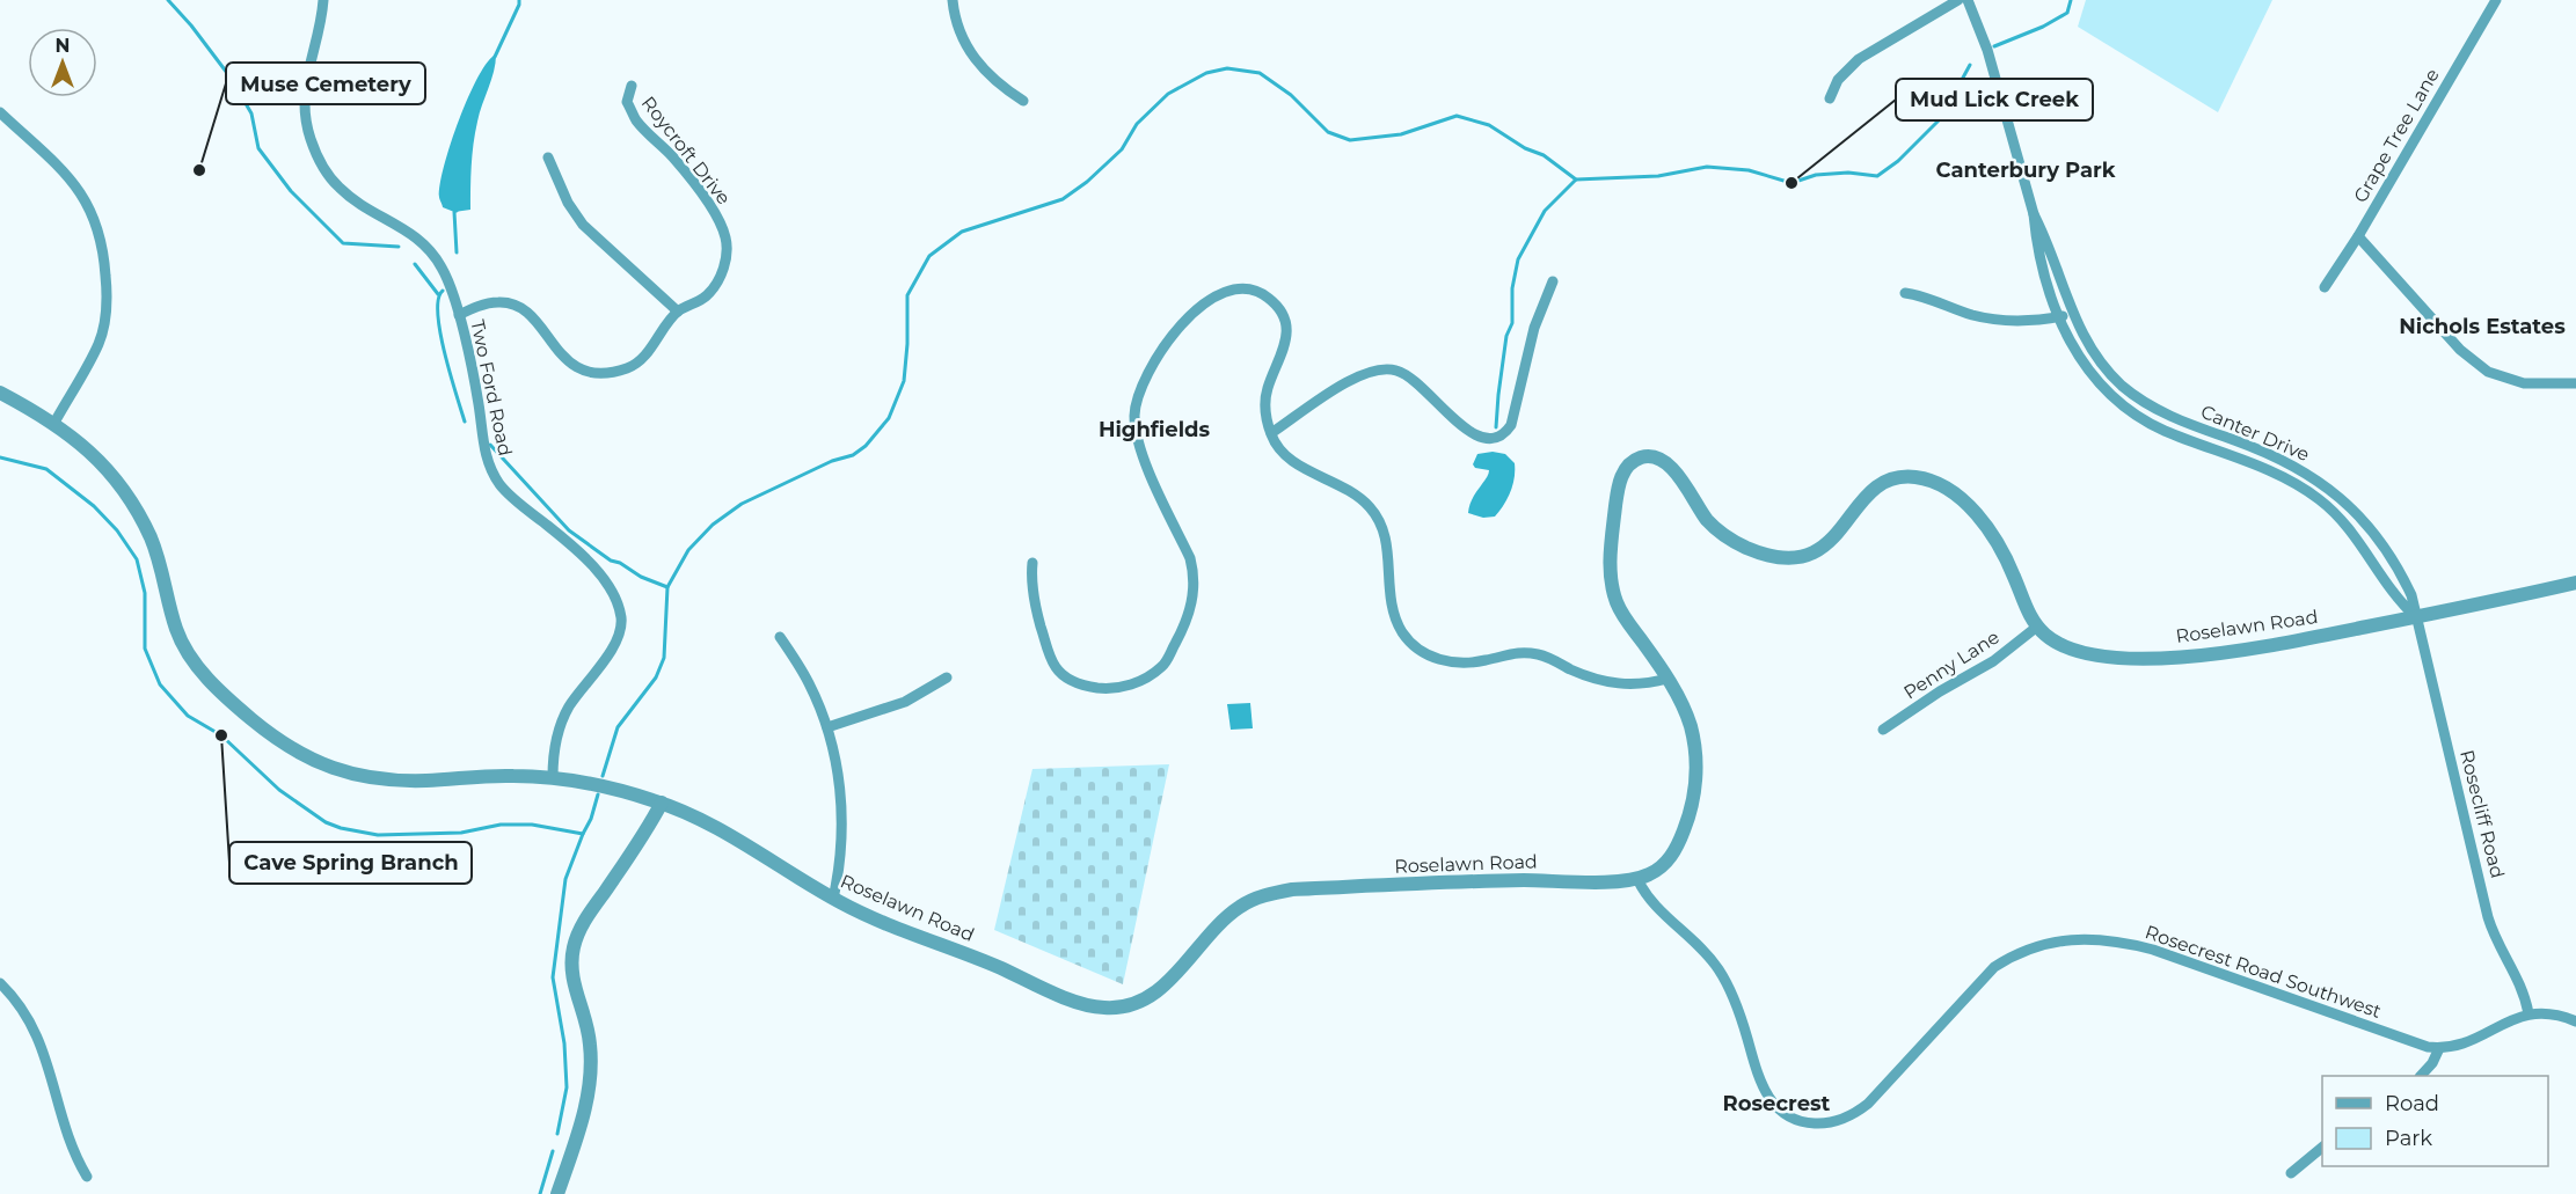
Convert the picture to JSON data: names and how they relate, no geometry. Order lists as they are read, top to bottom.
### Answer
{
  "streets": {
    "street": [
      "Grape Tree Lane",
      "Roycroft Drive",
      "Two Ford Road",
      "Canter Drive",
      "Roselawn Road",
      "Penny Lane",
      "Rosecliff Road",
      "Rosecrest Road Southwest"
    ]
  },
  "crossings": [
    ["Roycroft Drive", "Two Ford Road"],
    ["Two Ford Road", "Roselawn Road"],
    ["Canter Drive", "Roselawn Road"],
    ["Canter Drive", "Rosecliff Road"],
    ["Roselawn Road", "Penny Lane"],
    ["Roselawn Road", "Rosecliff Road"],
    ["Roselawn Road", "Rosecrest Road Southwest"],
    ["Rosecliff Road", "Rosecrest Road Southwest"]
  ],
  "districts": [
    "Canterbury Park",
    "Nichols Estates",
    "Highfields",
    "Rosecrest"
  ],
  "places": ["Muse Cemetery", "Mud Lick Creek", "Cave Spring Branch"],
  "legend": ["Road", "Park"],
  "north": "top"
}
